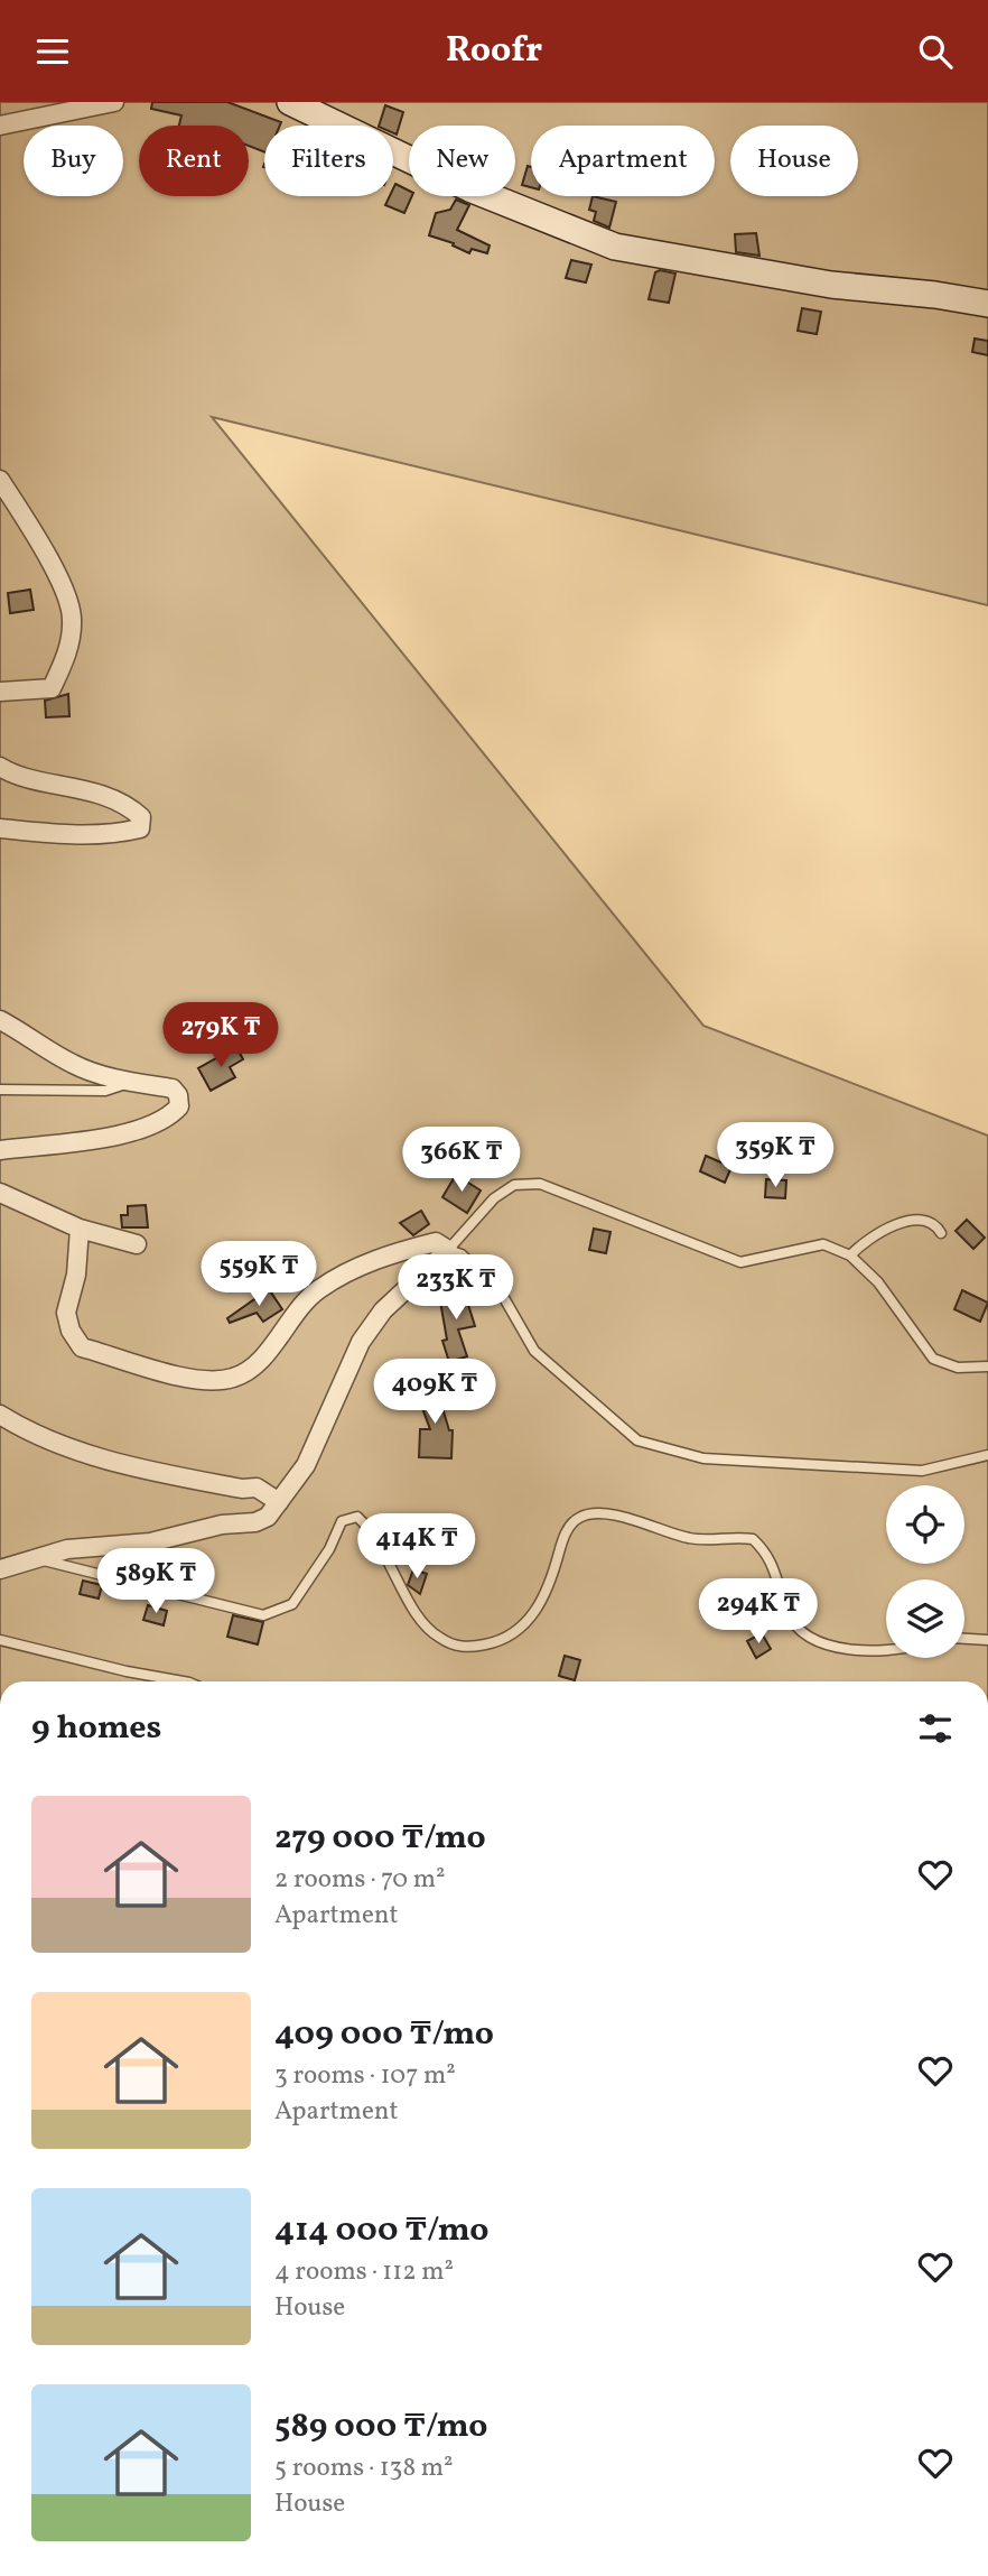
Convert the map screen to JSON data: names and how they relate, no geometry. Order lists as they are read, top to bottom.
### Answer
{
  "page": {
    "header": "Roofr",
    "chip": [
      "Buy",
      "Rent",
      "Filters",
      "New",
      "Apartment",
      "House"
    ],
    "price": [
      "279K ₸",
      "359K ₸",
      "366K ₸",
      "559K ₸",
      "233K ₸",
      "409K ₸",
      "414K ₸",
      "589K ₸",
      "294K ₸"
    ],
    "heading": "9 homes",
    "list": [
      {
        "name": "279 000 ₸/mo",
        "note": "2 rooms · 70 m² · Apartment"
      },
      {
        "name": "409 000 ₸/mo",
        "note": "3 rooms · 107 m² · Apartment"
      },
      {
        "name": "414 000 ₸/mo",
        "note": "4 rooms · 112 m² · House"
      },
      {
        "name": "589 000 ₸/mo",
        "note": "5 rooms · 138 m² · House"
      }
    ]
  }
}
